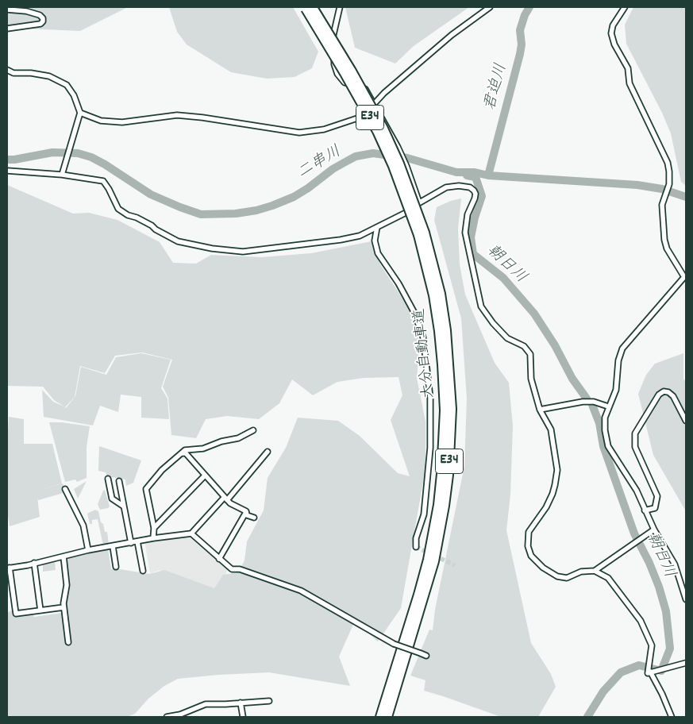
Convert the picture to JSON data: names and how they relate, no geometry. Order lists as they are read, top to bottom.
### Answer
{
  "streets": {
    "highway": ["E34", "大分自動車道"]
  },
  "water": ["君迫川", "二串川", "朝日川"]
}
